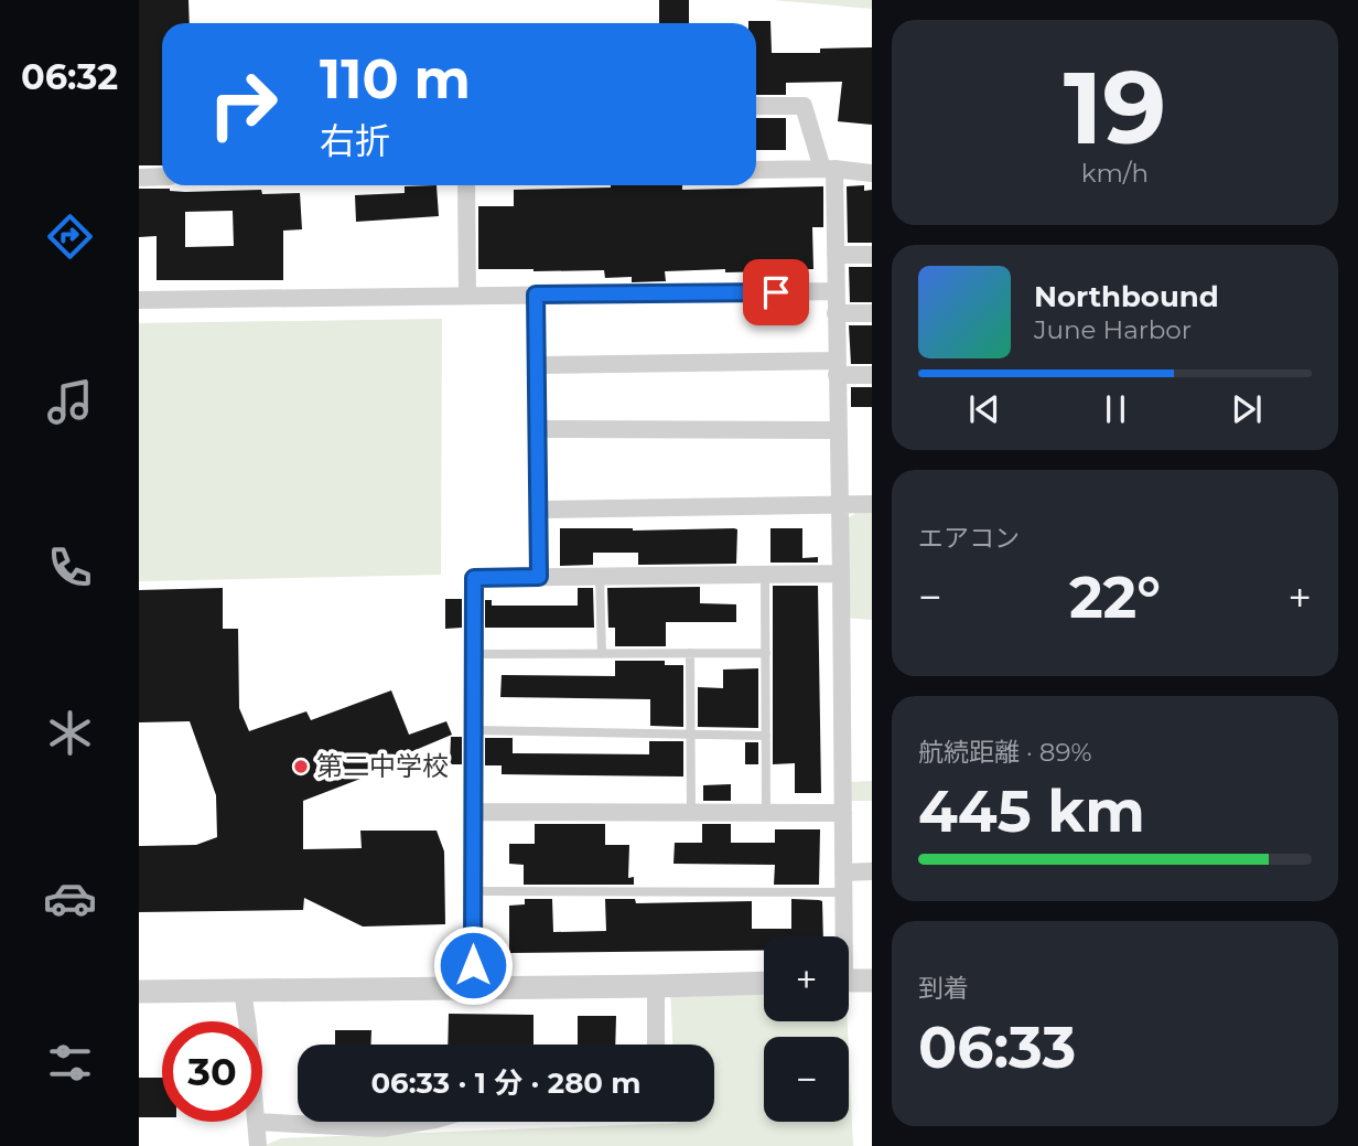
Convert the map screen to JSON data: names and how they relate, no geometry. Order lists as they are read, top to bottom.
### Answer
{
  "places": ["第二中学校"],
  "page": {
    "tabs": "06:32",
    "tile": [
      ["19", "km/h"],
      "エアコン",
      ["航続距離 · 89%", "445 km"],
      ["到着", "06:33"]
    ],
    "turn": ["110 m", "右折"],
    "song": ["Northbound", "June Harbor"],
    "heat": ["−", "22°", "+"],
    "map_buttons": ["+", "−"],
    "limit": "30",
    "trip": "06:33 · 1 分 · 280 m"
  }
}
